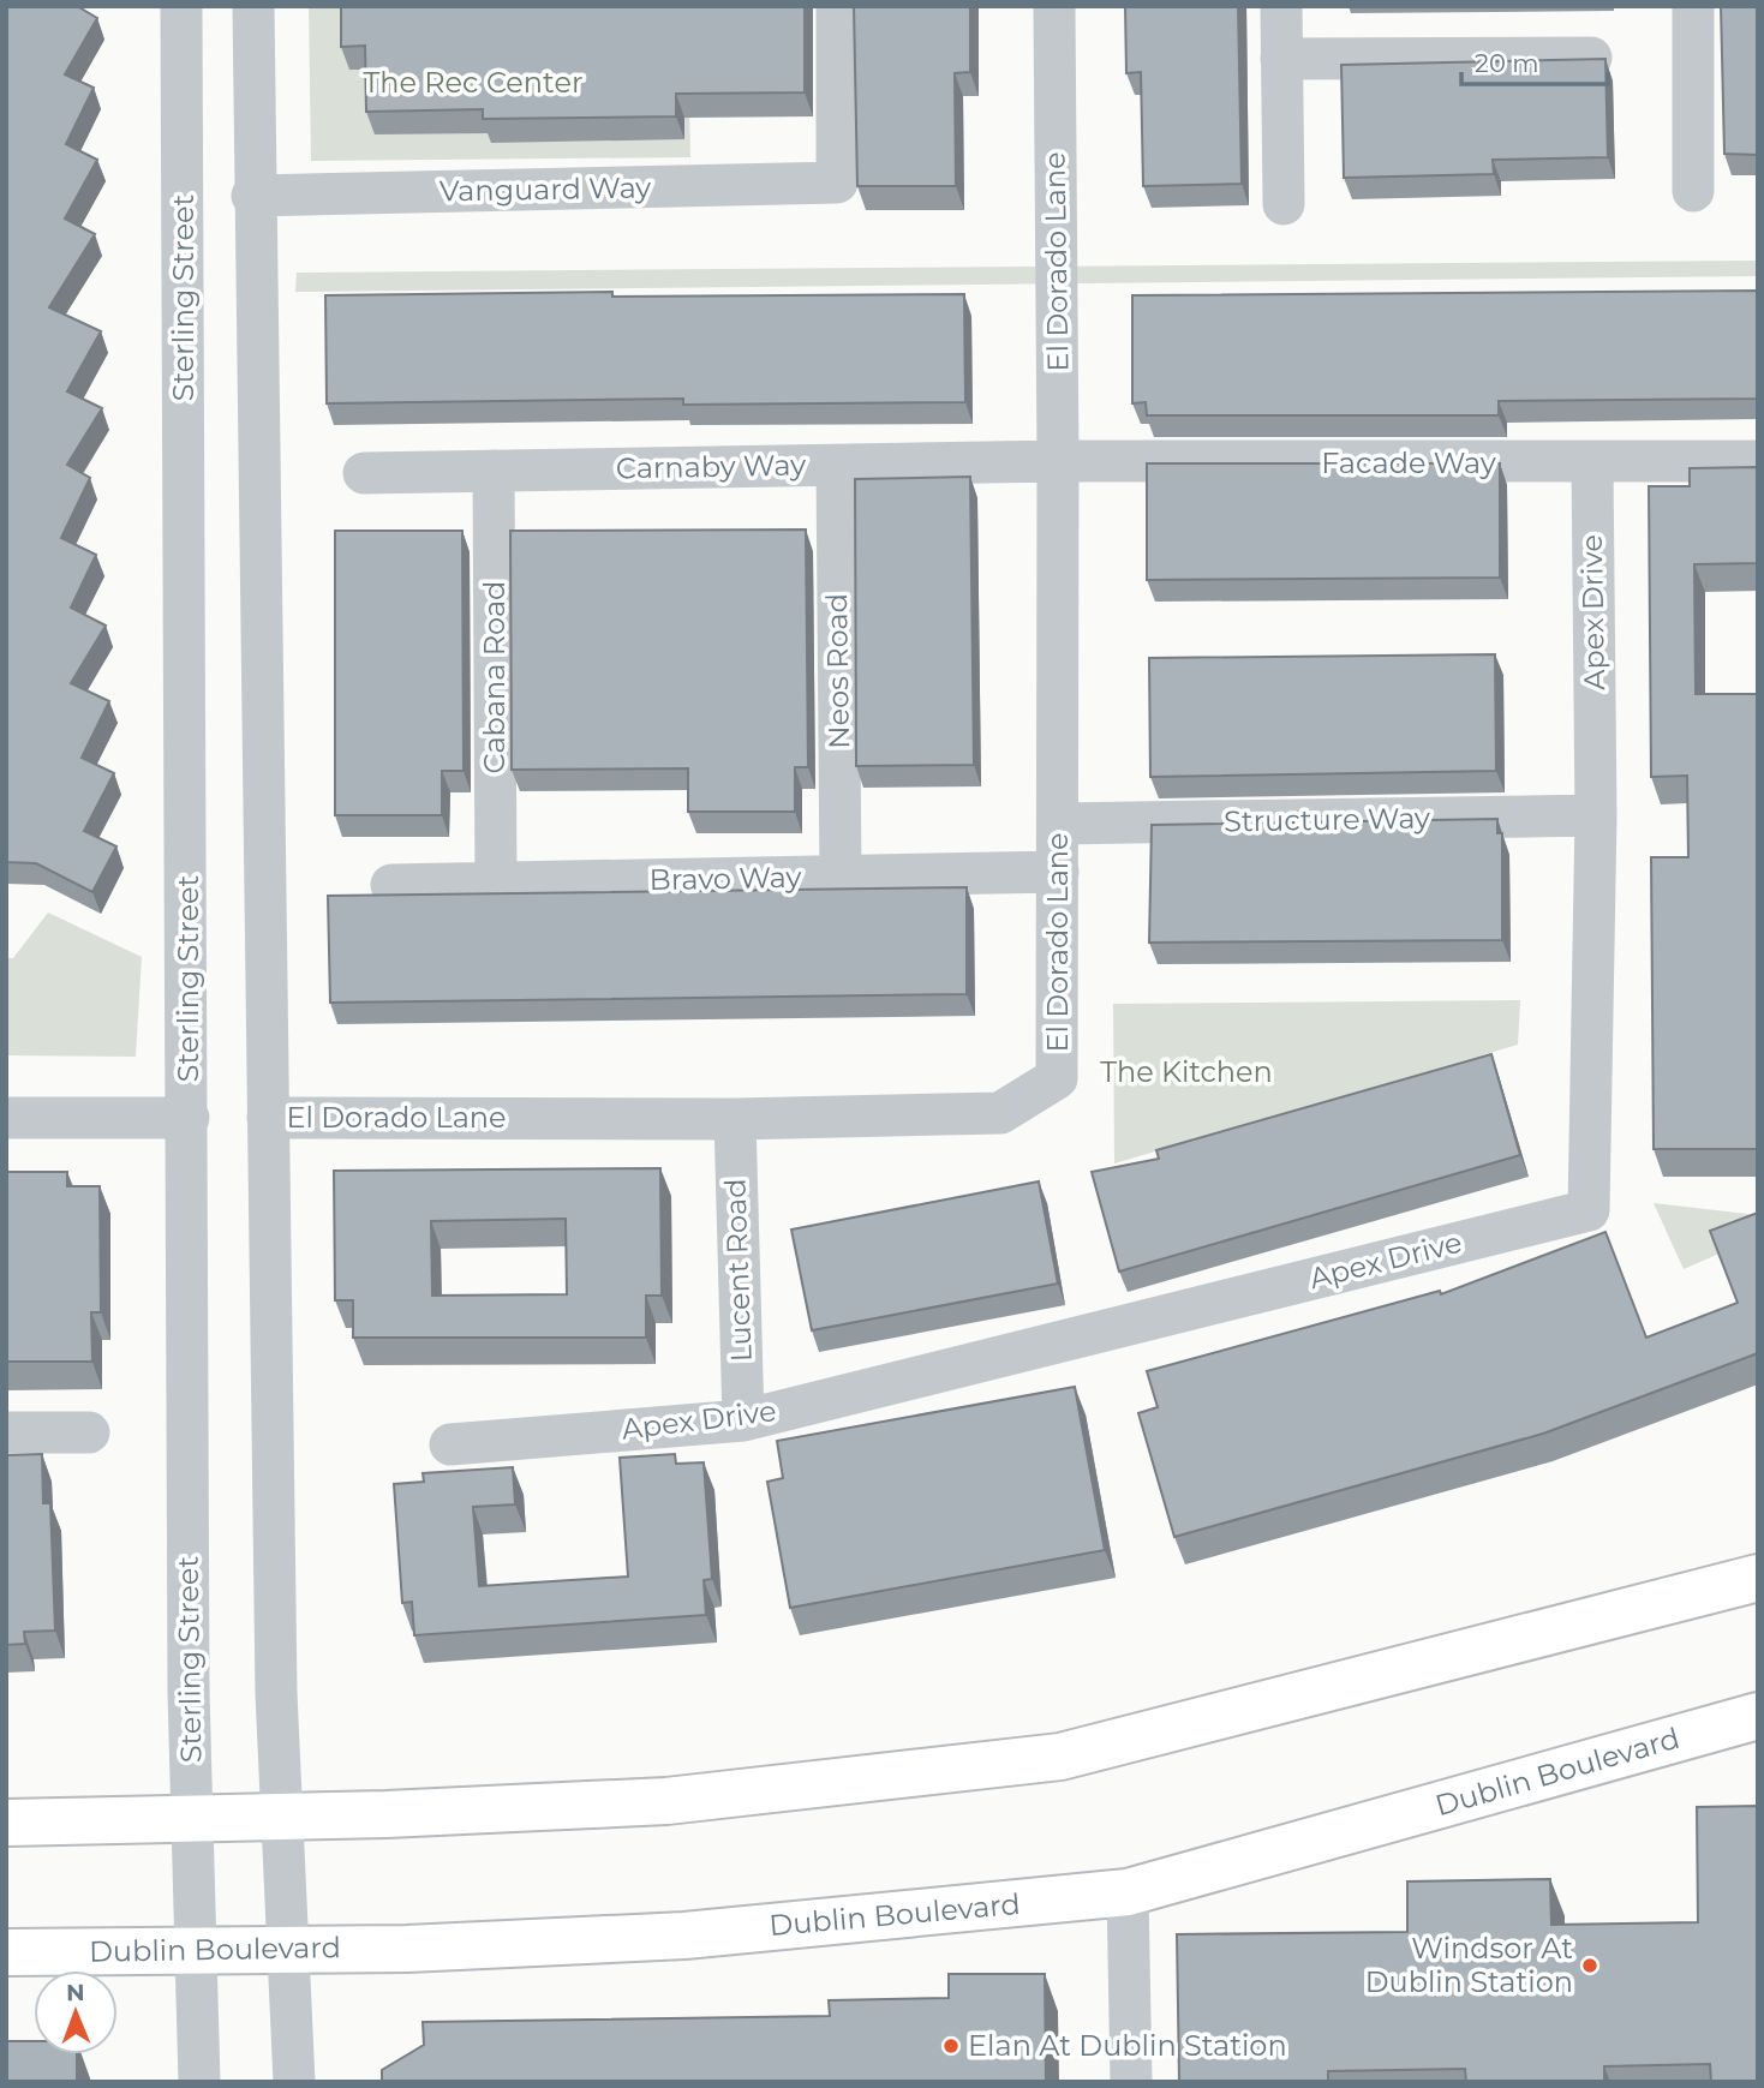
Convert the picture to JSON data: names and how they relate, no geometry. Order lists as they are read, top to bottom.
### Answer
{
  "streets": {
    "main road": ["Dublin Boulevard"],
    "street": [
      "Vanguard Way",
      "El Dorado Lane",
      "Sterling Street",
      "Facade Way",
      "Carnaby Way",
      "Apex Drive",
      "Neos Road",
      "Cabana Road",
      "Structure Way",
      "Bravo Way",
      "Lucent Road"
    ]
  },
  "crossings": [
    ["El Dorado Lane", "Facade Way"],
    ["El Dorado Lane", "Carnaby Way"],
    ["El Dorado Lane", "Structure Way"],
    ["El Dorado Lane", "Bravo Way"],
    ["El Dorado Lane", "Lucent Road"],
    ["Sterling Street", "Dublin Boulevard"],
    ["Facade Way", "Carnaby Way"],
    ["Facade Way", "Apex Drive"],
    ["Carnaby Way", "Neos Road"],
    ["Carnaby Way", "Cabana Road"],
    ["Apex Drive", "Structure Way"],
    ["Apex Drive", "Lucent Road"],
    ["Neos Road", "Bravo Way"],
    ["Cabana Road", "Bravo Way"]
  ],
  "parks": ["The Rec Center", "The Kitchen"],
  "places": ["Windsor At Dublin Station", "Elan At Dublin Station"],
  "scale_bar": "20 m",
  "north": "top"
}
